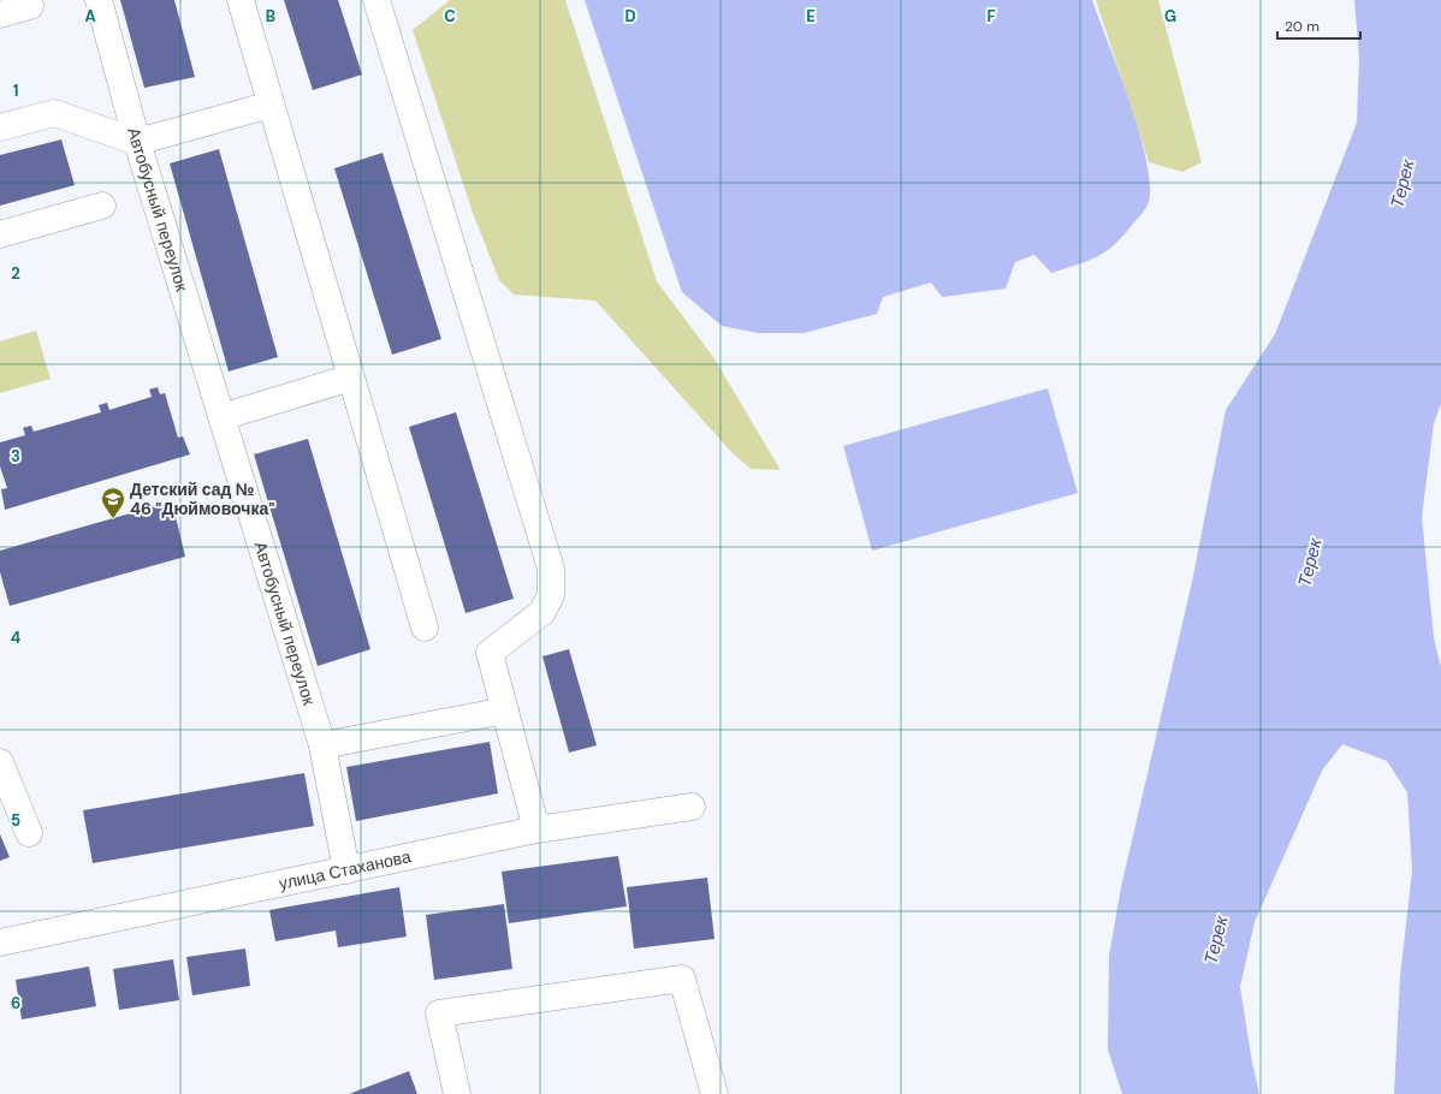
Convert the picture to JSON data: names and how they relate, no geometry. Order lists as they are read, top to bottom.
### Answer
{
  "streets": {
    "street": ["Автобусный переулок", "улица Стаханова"]
  },
  "crossings": [
    ["Автобусный переулок", "улица Стаханова"]
  ],
  "water": ["Терек"],
  "places": {
    "school or university": ["Детский сад № 46 \"Дюймовочка\""]
  },
  "scale_bar": "20 m",
  "grid": {
    "columns": [
      "A",
      "B",
      "C",
      "D",
      "E",
      "F",
      "G"
    ],
    "rows": [
      "1",
      "2",
      "3",
      "4",
      "5",
      "6"
    ]
  }
}
